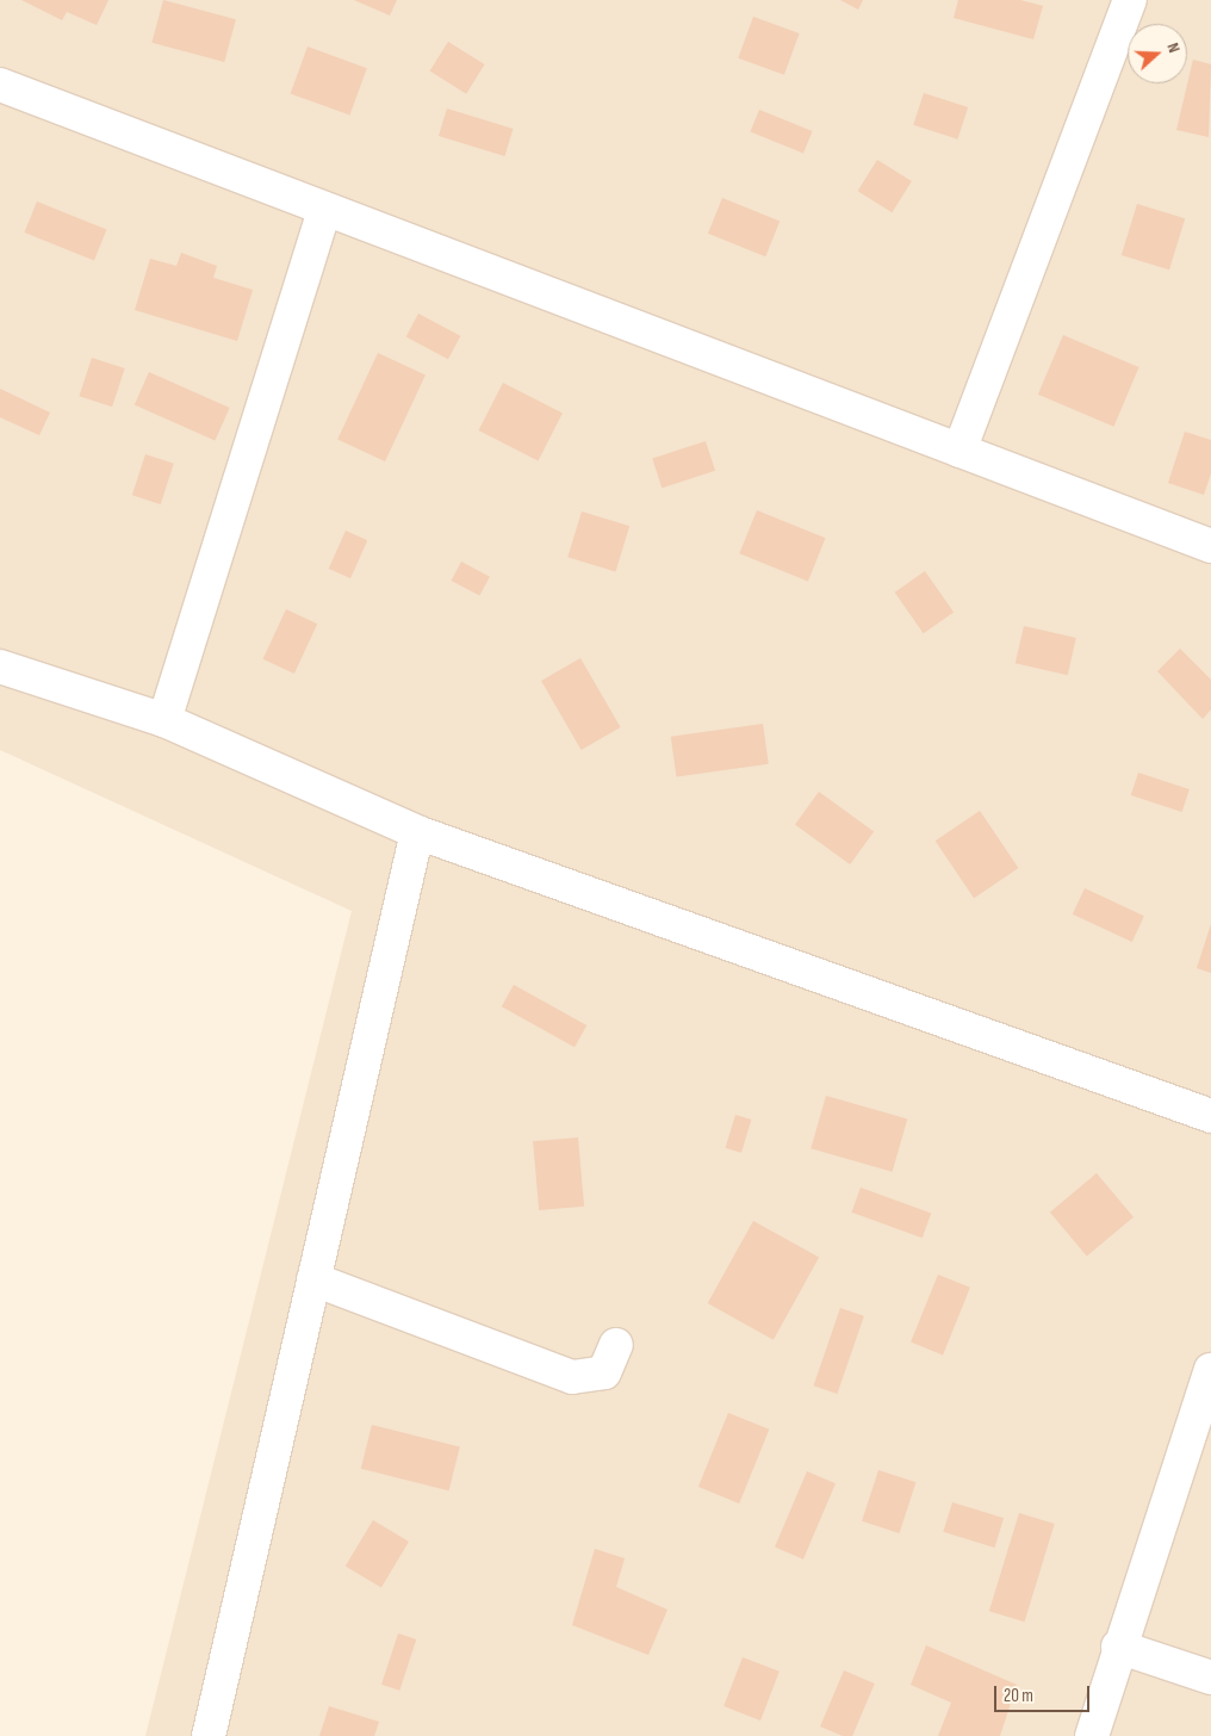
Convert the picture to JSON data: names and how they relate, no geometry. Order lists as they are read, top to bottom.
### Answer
{
  "scale_bar": "20 m",
  "north": "right"
}
